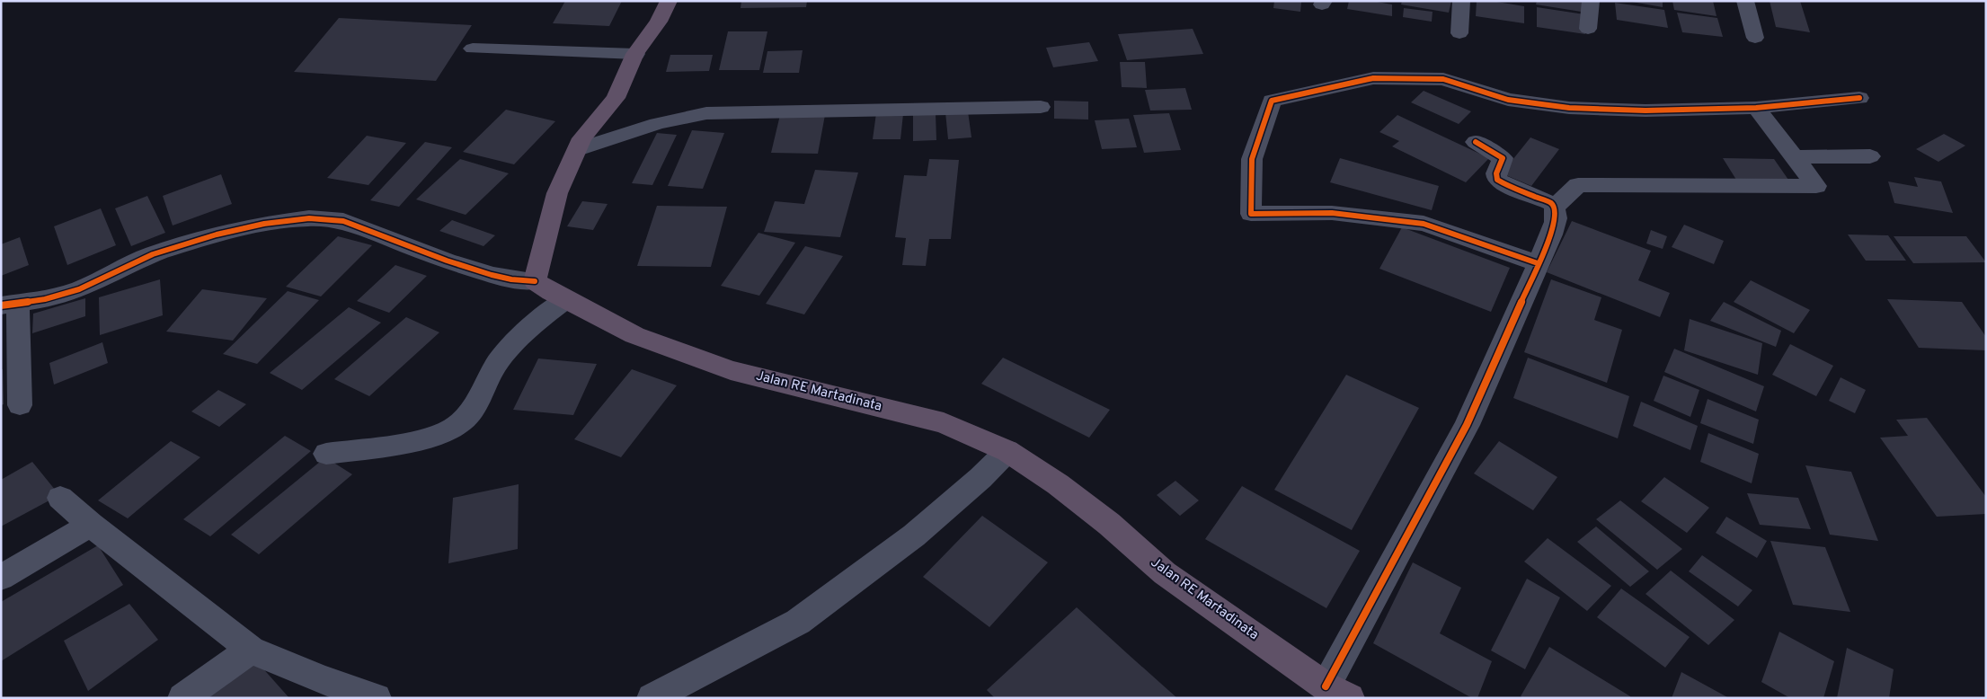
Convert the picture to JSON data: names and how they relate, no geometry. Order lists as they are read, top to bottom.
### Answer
{
  "streets": {
    "highway": ["Jalan RE Martadinata"]
  }
}
